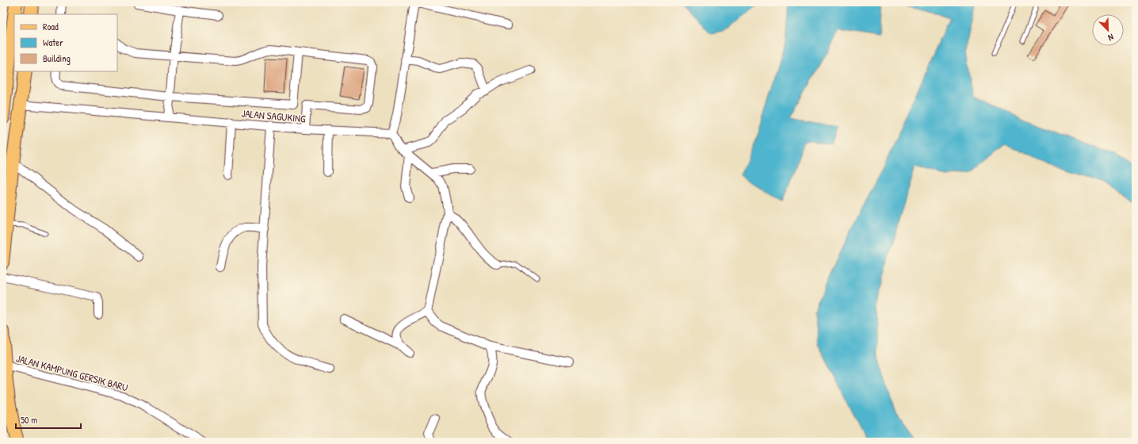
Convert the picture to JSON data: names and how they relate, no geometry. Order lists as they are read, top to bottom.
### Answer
{
  "streets": {
    "street": ["JALAN SAGUKING", "JALAN KAMPUNG GERSIK BARU"]
  },
  "legend": ["Road", "Water", "Building"],
  "scale_bar": "50 m",
  "north": "bottom right"
}
